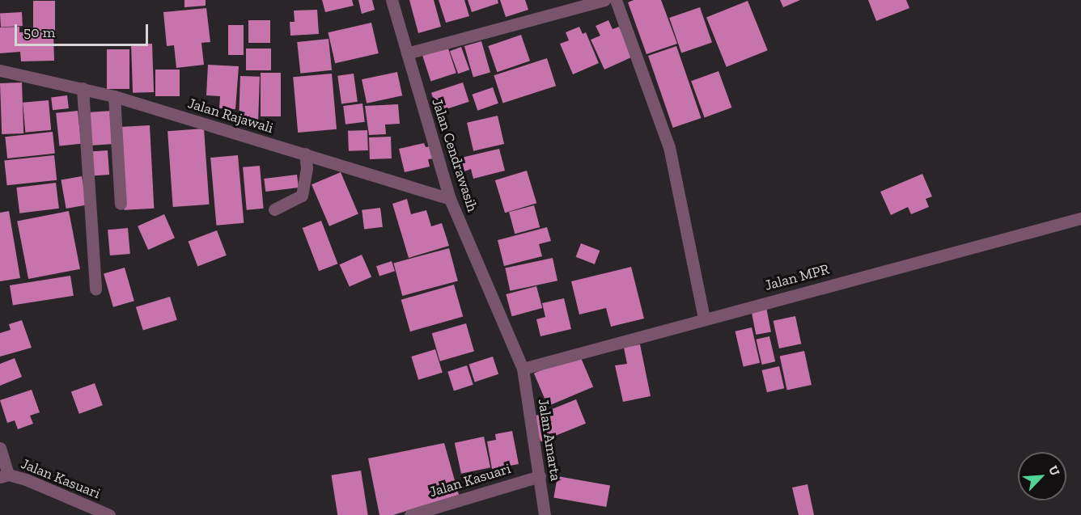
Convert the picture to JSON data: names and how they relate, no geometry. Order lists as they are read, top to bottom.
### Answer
{
  "streets": {
    "street": [
      "Jalan Rajawali",
      "Jalan Cendrawasih",
      "Jalan MPR",
      "Jalan Amarta",
      "Jalan Kasuari"
    ]
  },
  "crossings": [
    ["Jalan Rajawali", "Jalan Cendrawasih"],
    ["Jalan Cendrawasih", "Jalan MPR"],
    ["Jalan Cendrawasih", "Jalan Amarta"],
    ["Jalan MPR", "Jalan Amarta"],
    ["Jalan Amarta", "Jalan Kasuari"]
  ],
  "scale_bar": "50 m",
  "north": "top right"
}
